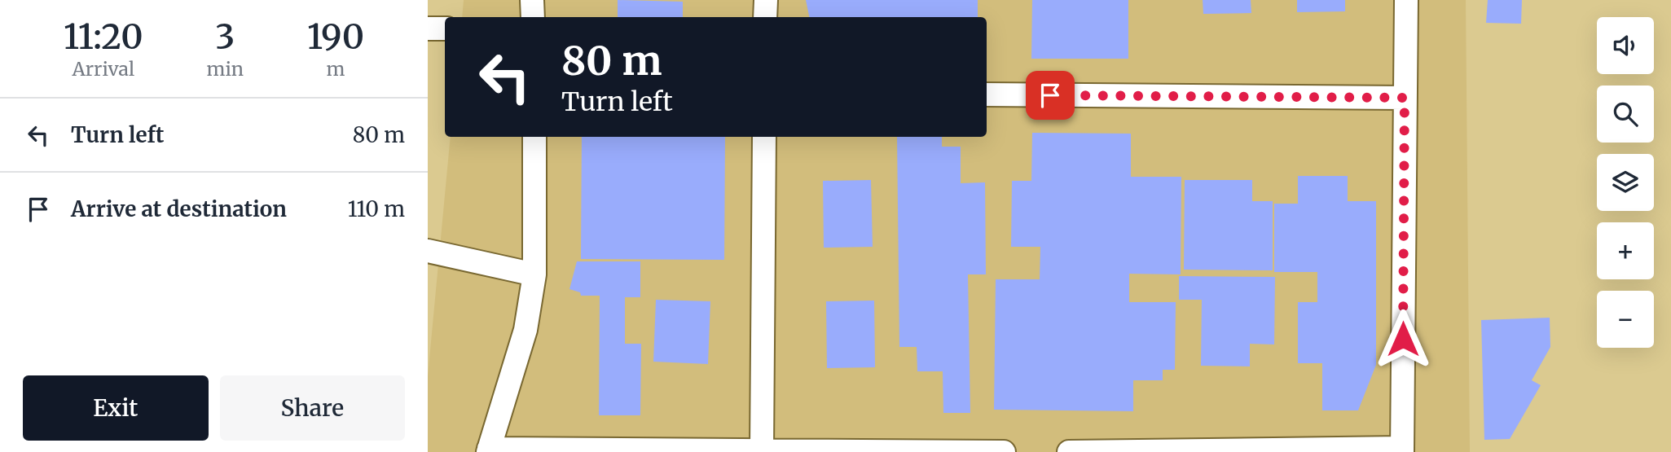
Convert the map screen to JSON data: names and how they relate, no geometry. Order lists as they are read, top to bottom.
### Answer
{
  "page": {
    "eta": [
      "11:20",
      "Arrival",
      "3",
      "min",
      "190",
      "m"
    ],
    "map_buttons": ["+", "−"],
    "turn": ["80 m", "Turn left"],
    "list": [
      {
        "name": "Turn left",
        "value": "80 m"
      },
      {
        "name": "Arrive at destination",
        "value": "110 m"
      }
    ],
    "buttons": ["Exit", "Share"]
  }
}
